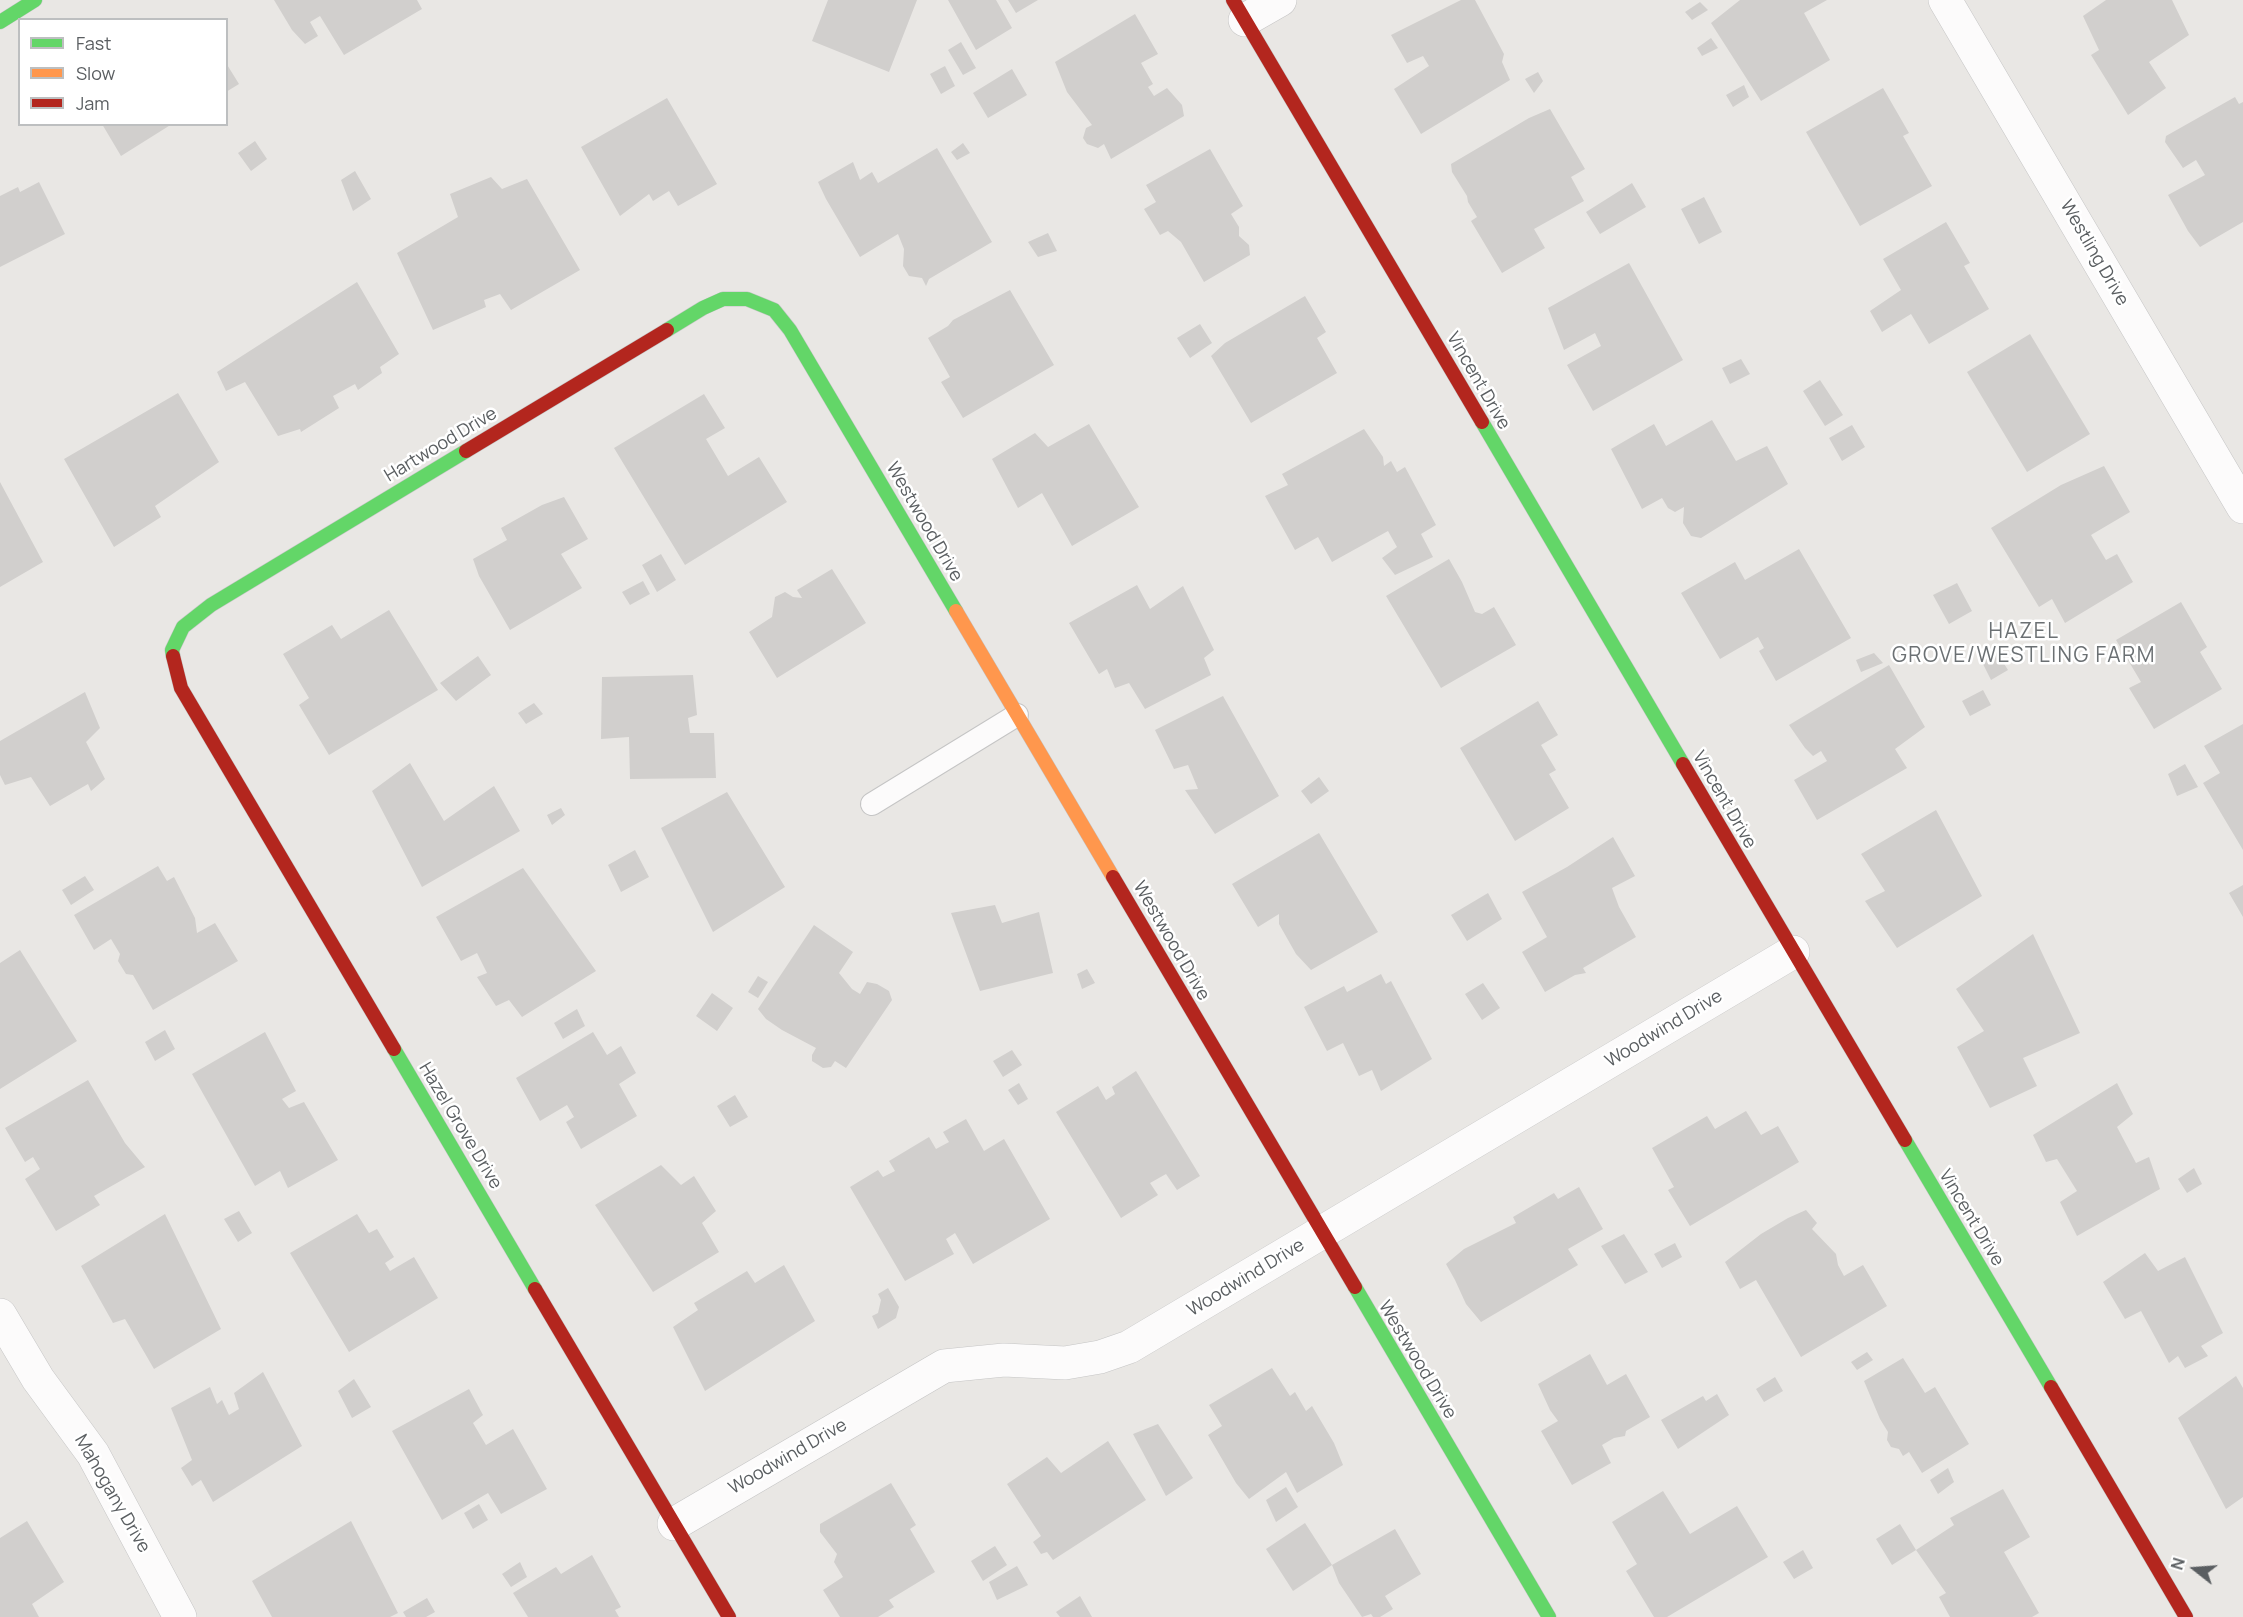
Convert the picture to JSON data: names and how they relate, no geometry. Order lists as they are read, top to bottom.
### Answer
{
  "streets": {
    "street": [
      "Westling Drive",
      "Vincent Drive",
      "Hartwood Drive",
      "Westwood Drive",
      "Woodwind Drive",
      "Hazel Grove Drive",
      "Mahogany Drive"
    ]
  },
  "crossings": [
    ["Vincent Drive", "Woodwind Drive"],
    ["Hartwood Drive", "Westwood Drive"],
    ["Hartwood Drive", "Hazel Grove Drive"],
    ["Westwood Drive", "Woodwind Drive"],
    ["Woodwind Drive", "Hazel Grove Drive"]
  ],
  "districts": ["HAZEL GROVE/WESTLING FARM"],
  "legend": ["Fast", "Slow", "Jam"],
  "north": "left"
}
